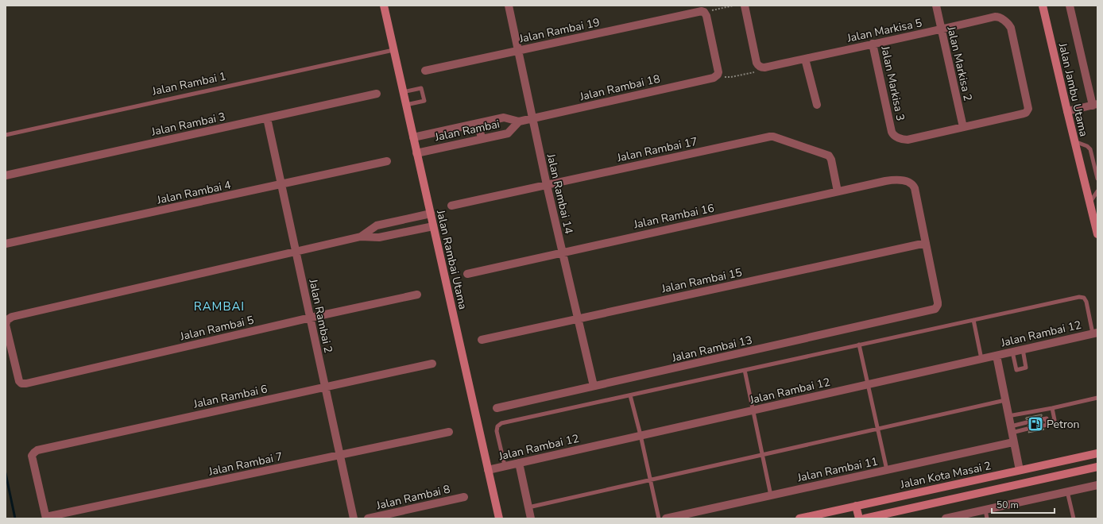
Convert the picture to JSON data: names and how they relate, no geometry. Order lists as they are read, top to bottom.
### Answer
{
  "streets": {
    "street": [
      "Jalan Rambai 19",
      "Jalan Markisa 5",
      "Jalan Markisa 2",
      "Jalan Markisa 3",
      "Jalan Rambai 18",
      "Jalan Jambu Utama",
      "Jalan Rambai 3",
      "Jalan Rambai",
      "Jalan Rambai 17",
      "Jalan Rambai 4",
      "Jalan Rambai 14",
      "Jalan Rambai 16",
      "Jalan Rambai Utama",
      "Jalan Rambai 15",
      "Jalan Rambai 2",
      "Jalan Rambai 5",
      "Jalan Rambai 12",
      "Jalan Rambai 13",
      "Jalan Rambai 6",
      "Jalan Rambai 7",
      "Jalan Rambai 11",
      "Jalan Kota Masai 2",
      "Jalan Rambai 8"
    ],
    "lane": ["Jalan Rambai 1"]
  },
  "crossings": [
    ["Jalan Rambai 19", "Jalan Rambai 18"],
    ["Jalan Rambai 19", "Jalan Rambai 14"],
    ["Jalan Markisa 5", "Jalan Markisa 2"],
    ["Jalan Markisa 5", "Jalan Markisa 3"],
    ["Jalan Markisa 2", "Jalan Markisa 3"],
    ["Jalan Rambai 1", "Jalan Rambai Utama"],
    ["Jalan Rambai 18", "Jalan Rambai"],
    ["Jalan Rambai 18", "Jalan Rambai 14"],
    ["Jalan Rambai 3", "Jalan Rambai 2"],
    ["Jalan Rambai", "Jalan Rambai 14"],
    ["Jalan Rambai", "Jalan Rambai Utama"],
    ["Jalan Rambai 17", "Jalan Rambai 14"],
    ["Jalan Rambai 17", "Jalan Rambai 16"],
    ["Jalan Rambai 4", "Jalan Rambai 2"],
    ["Jalan Rambai 14", "Jalan Rambai 16"],
    ["Jalan Rambai 14", "Jalan Rambai 15"],
    ["Jalan Rambai 14", "Jalan Rambai 13"],
    ["Jalan Rambai 16", "Jalan Rambai 15"],
    ["Jalan Rambai 16", "Jalan Rambai 13"],
    ["Jalan Rambai Utama", "Jalan Rambai 12"],
    ["Jalan Rambai 15", "Jalan Rambai 13"],
    ["Jalan Rambai 2", "Jalan Rambai 5"],
    ["Jalan Rambai 2", "Jalan Rambai 6"],
    ["Jalan Rambai 2", "Jalan Rambai 7"],
    ["Jalan Rambai 6", "Jalan Rambai 7"]
  ],
  "districts": ["RAMBAI"],
  "places": {
    "fuel station": ["Petron"]
  },
  "scale_bar": "50 m"
}
